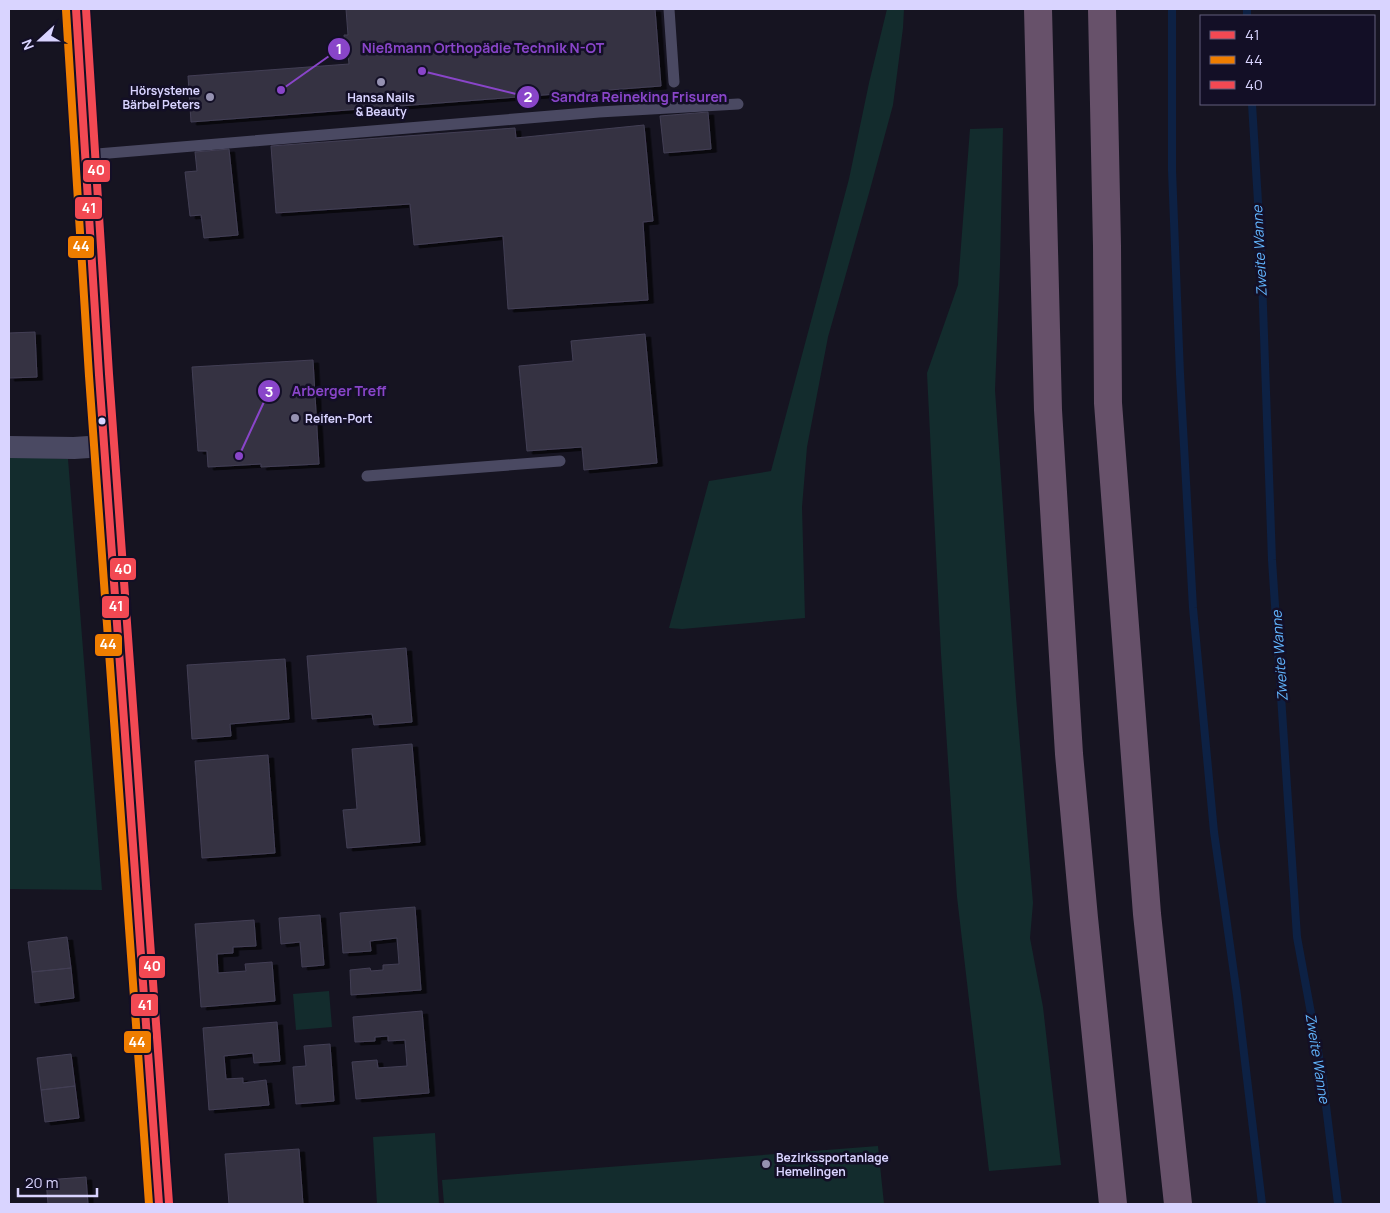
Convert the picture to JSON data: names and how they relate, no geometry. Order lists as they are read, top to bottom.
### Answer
{
  "water": ["Zweite Wanne"],
  "places": [
    "Sandra Reineking Frisuren",
    "Hansa Nails & Beauty",
    "Nießmann Orthopädie Technik N-OT",
    "Hörsysteme Bärbel Peters",
    "Reifen-Port",
    "Arberger Treff",
    "Bezirkssportanlage Hemelingen"
  ],
  "lines": ["transit line 41", "transit line 40", "transit line 44"],
  "legend": ["41", "44", "40"],
  "scale_bar": "20 m",
  "north": "left"
}
